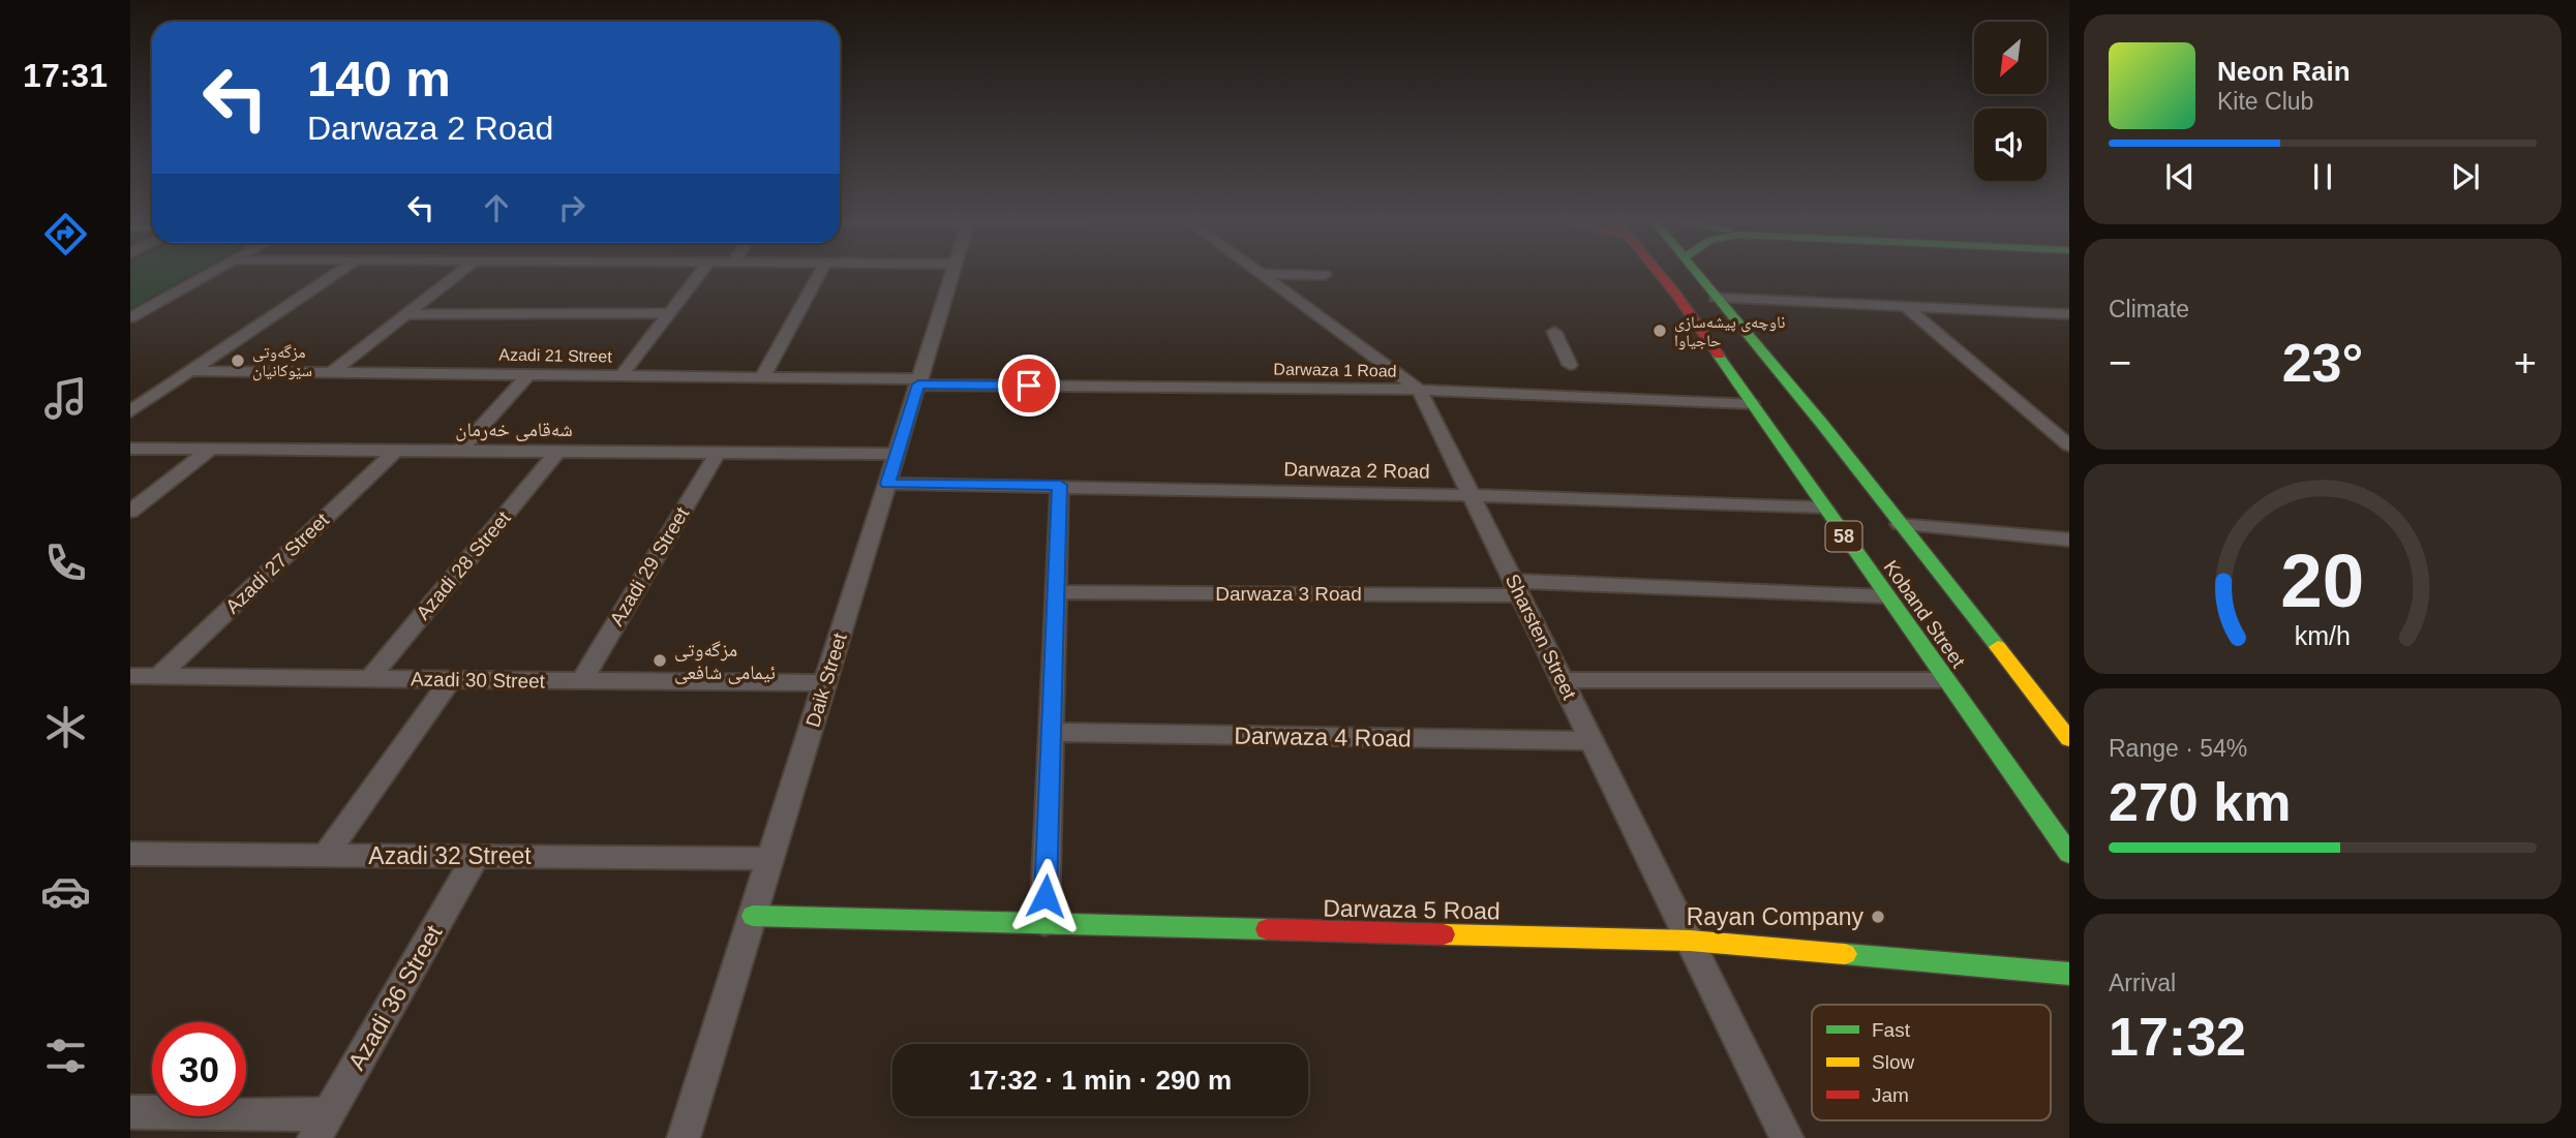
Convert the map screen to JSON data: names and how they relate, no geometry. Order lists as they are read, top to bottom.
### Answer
{
  "streets": {
    "main road": ["58", "Koband Street", "Darwaza 5 Road"],
    "street": [
      "Azadi 21 Street",
      "Darwaza 1 Road",
      "شەقامی خەرمان",
      "Darwaza 2 Road",
      "Azadi 27 Street",
      "Azadi 28 Street",
      "Azadi 29 Street",
      "Darwaza 3 Road",
      "Sharsten Street",
      "Azadi 30 Street",
      "Daik Street",
      "Darwaza 4 Road",
      "Azadi 32 Street",
      "Azadi 36 Street"
    ]
  },
  "crossings": [
    ["Azadi 21 Street", "Darwaza 1 Road"],
    ["Azadi 21 Street", "Daik Street"],
    ["Darwaza 1 Road", "Koband Street"],
    ["Darwaza 1 Road", "Sharsten Street"],
    ["Darwaza 1 Road", "Daik Street"],
    ["شەقامی خەرمان", "Azadi 27 Street"],
    ["شەقامی خەرمان", "Azadi 28 Street"],
    ["شەقامی خەرمان", "Azadi 29 Street"],
    ["شەقامی خەرمان", "Daik Street"],
    ["Darwaza 2 Road", "Koband Street"],
    ["Darwaza 2 Road", "Sharsten Street"],
    ["Darwaza 2 Road", "Daik Street"],
    ["Azadi 27 Street", "Azadi 30 Street"],
    ["Azadi 28 Street", "Azadi 30 Street"],
    ["Azadi 29 Street", "Azadi 30 Street"],
    ["Darwaza 3 Road", "Koband Street"],
    ["Darwaza 3 Road", "Sharsten Street"],
    ["Sharsten Street", "Darwaza 4 Road"],
    ["Sharsten Street", "Darwaza 5 Road"],
    ["Azadi 30 Street", "Daik Street"],
    ["Daik Street", "Azadi 32 Street"],
    ["Daik Street", "Darwaza 5 Road"],
    ["Azadi 32 Street", "Azadi 36 Street"]
  ],
  "places": [
    "ناوچەی پیشەسازی حاجیاوا",
    "مزگەوتی سێوکانیان",
    "مزگەوتی ئیمامی شافعی",
    "Rayan Company"
  ],
  "legend": ["Fast", "Slow", "Jam"],
  "north": "bottom left",
  "page": {
    "tabs": "17:31",
    "turn": ["140 m", "Darwaza 2 Road"],
    "song": ["Neon Rain", "Kite Club"],
    "tile": [
      "Climate",
      ["Range · 54%", "270 km"],
      ["Arrival", "17:32"]
    ],
    "heat": ["−", "23°", "+"],
    "limit": "30",
    "trip": "17:32 · 1 min · 290 m",
    "gauge": ["20", "km/h"]
  }
}
